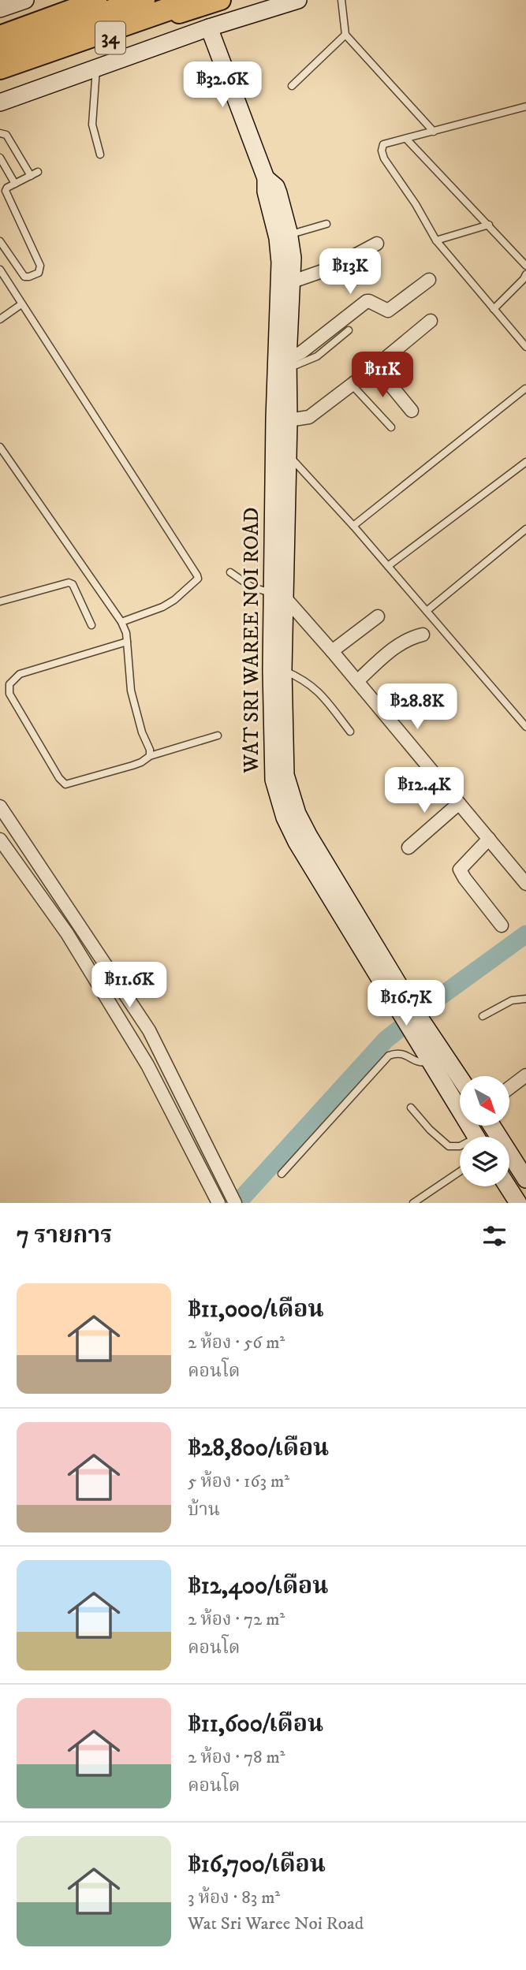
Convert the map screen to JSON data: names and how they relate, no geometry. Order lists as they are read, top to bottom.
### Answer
{
  "streets": {
    "highway": ["34"],
    "main road": ["WAT SRI WAREE NOI ROAD"]
  },
  "crossings": [
    ["34", "WAT SRI WAREE NOI ROAD"]
  ],
  "north": "bottom right",
  "page": {
    "price": [
      "฿32.6K",
      "฿13K",
      "฿11K",
      "฿28.8K",
      "฿12.4K",
      "฿11.6K",
      "฿16.7K"
    ],
    "heading": "7 รายการ",
    "list": [
      {
        "name": "฿11,000/เดือน",
        "note": "2 ห้อง · 56 m² · คอนโด"
      },
      {
        "name": "฿28,800/เดือน",
        "note": "5 ห้อง · 163 m² · บ้าน"
      },
      {
        "name": "฿12,400/เดือน",
        "note": "2 ห้อง · 72 m² · คอนโด"
      },
      {
        "name": "฿11,600/เดือน",
        "note": "2 ห้อง · 78 m² · คอนโด"
      },
      {
        "name": "฿16,700/เดือน",
        "note": "3 ห้อง · 83 m² · Wat Sri Waree Noi Road"
      }
    ]
  }
}
